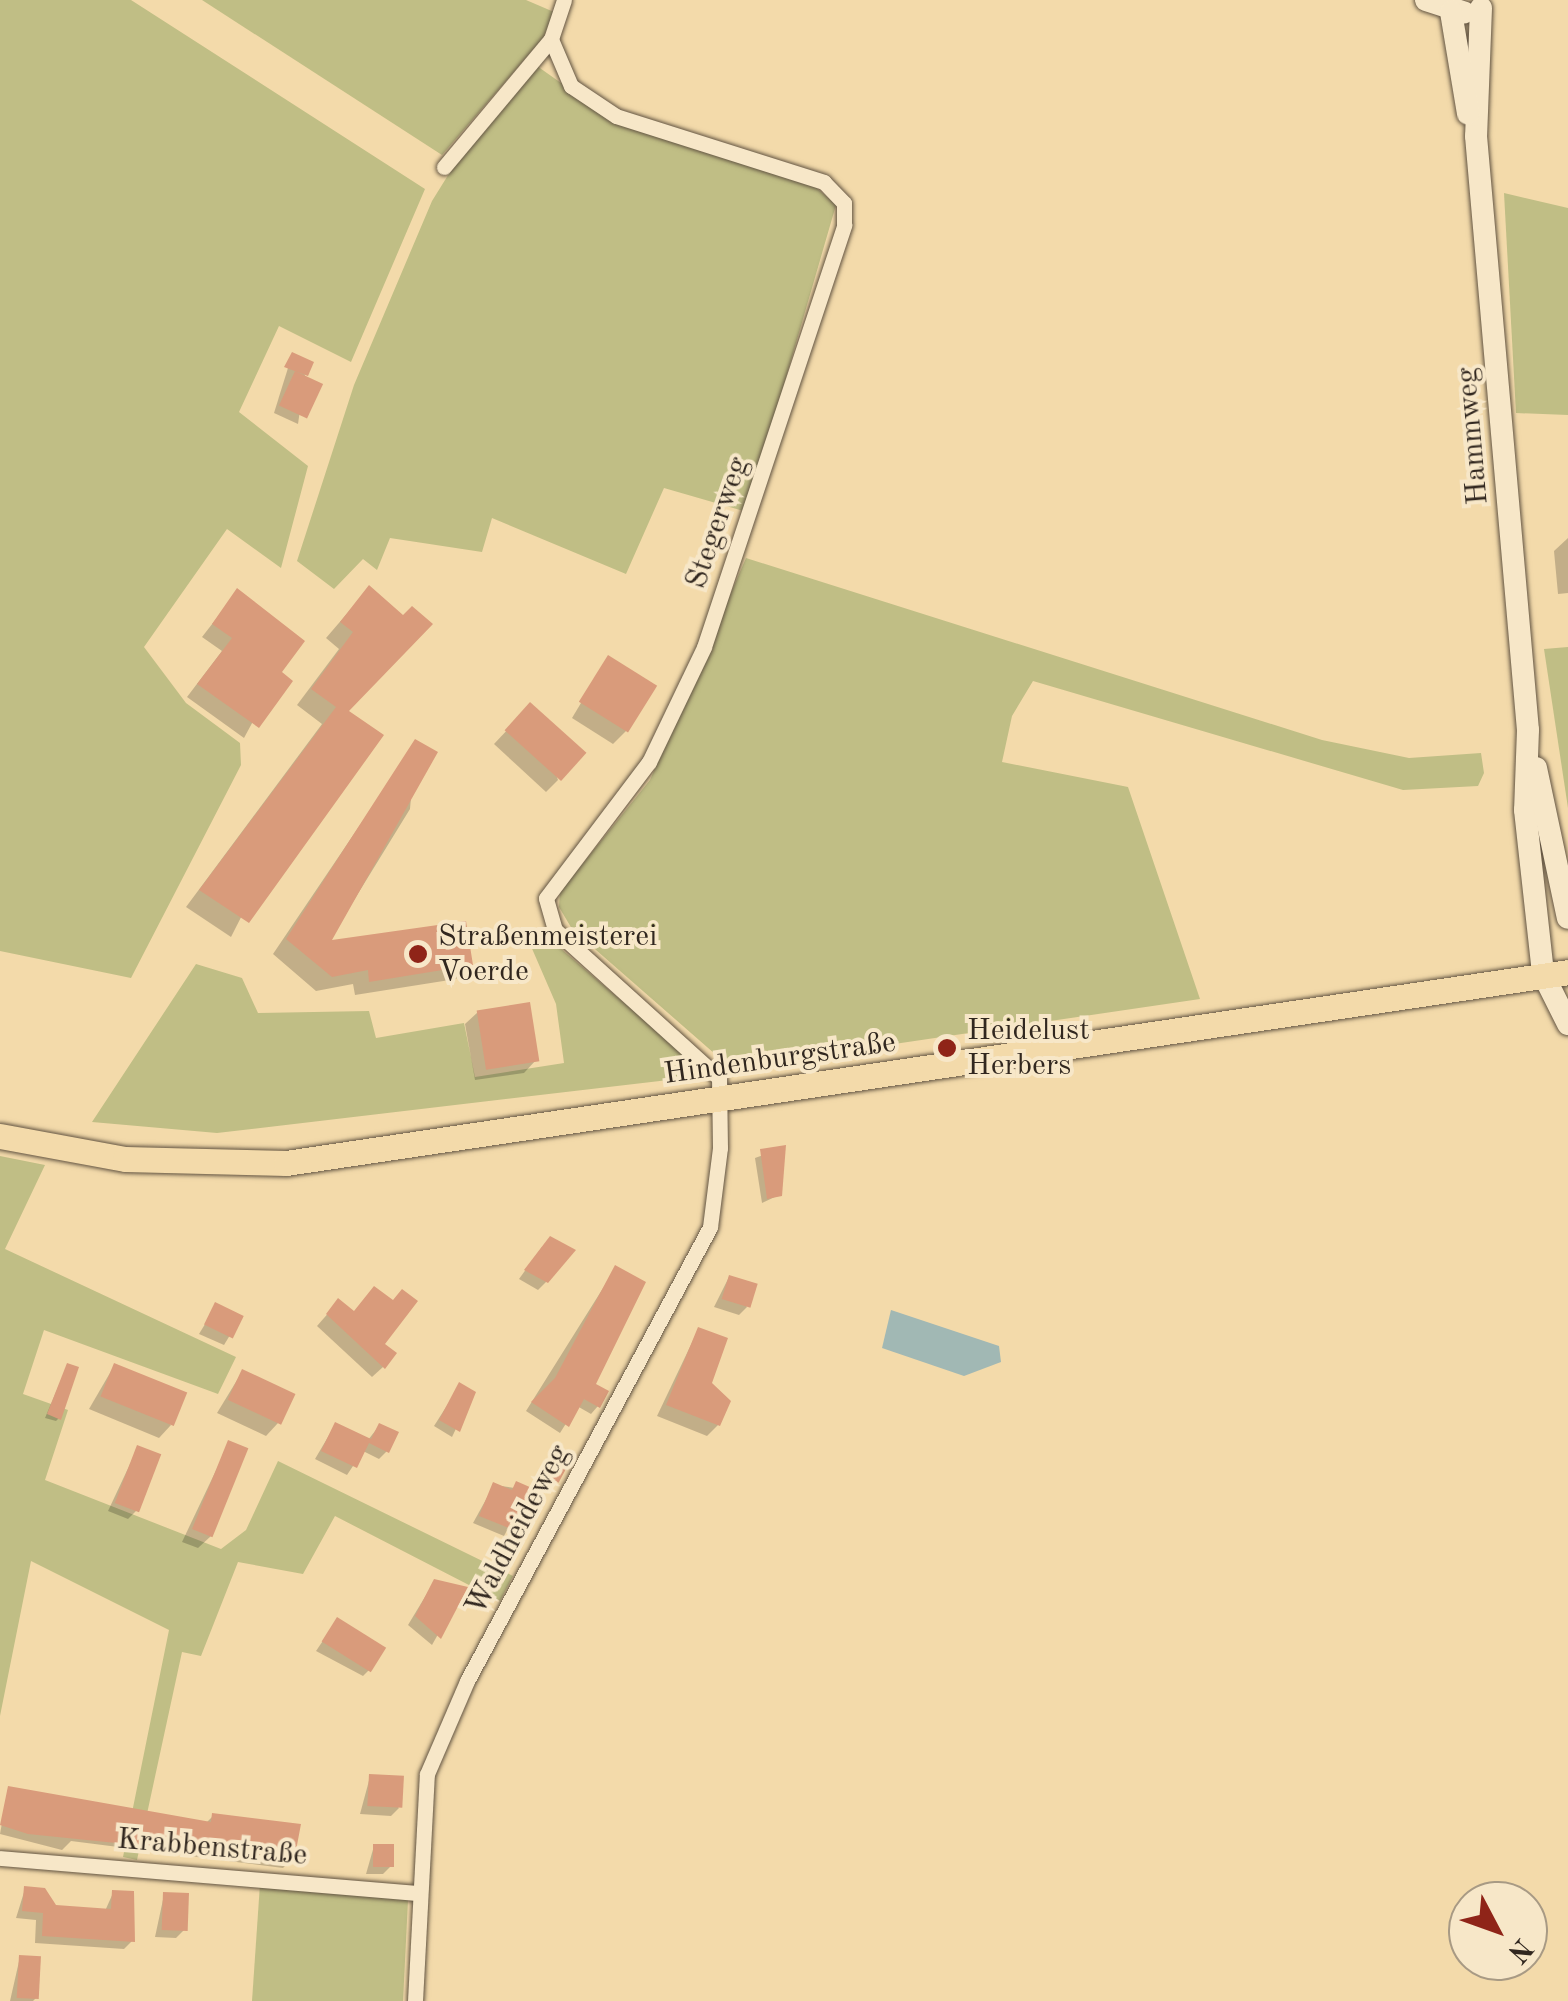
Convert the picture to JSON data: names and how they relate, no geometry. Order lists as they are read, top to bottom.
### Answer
{
  "streets": {
    "main road": ["Hammweg", "Hindenburgstraße"],
    "street": ["Stegerweg", "Waldheideweg", "Krabbenstraße"]
  },
  "crossings": [
    ["Hammweg", "Hindenburgstraße"],
    ["Stegerweg", "Hindenburgstraße"],
    ["Stegerweg", "Waldheideweg"],
    ["Hindenburgstraße", "Waldheideweg"],
    ["Waldheideweg", "Krabbenstraße"]
  ],
  "places": ["Straßenmeisterei Voerde", "Heidelust Herbers"],
  "north": "bottom right"
}
